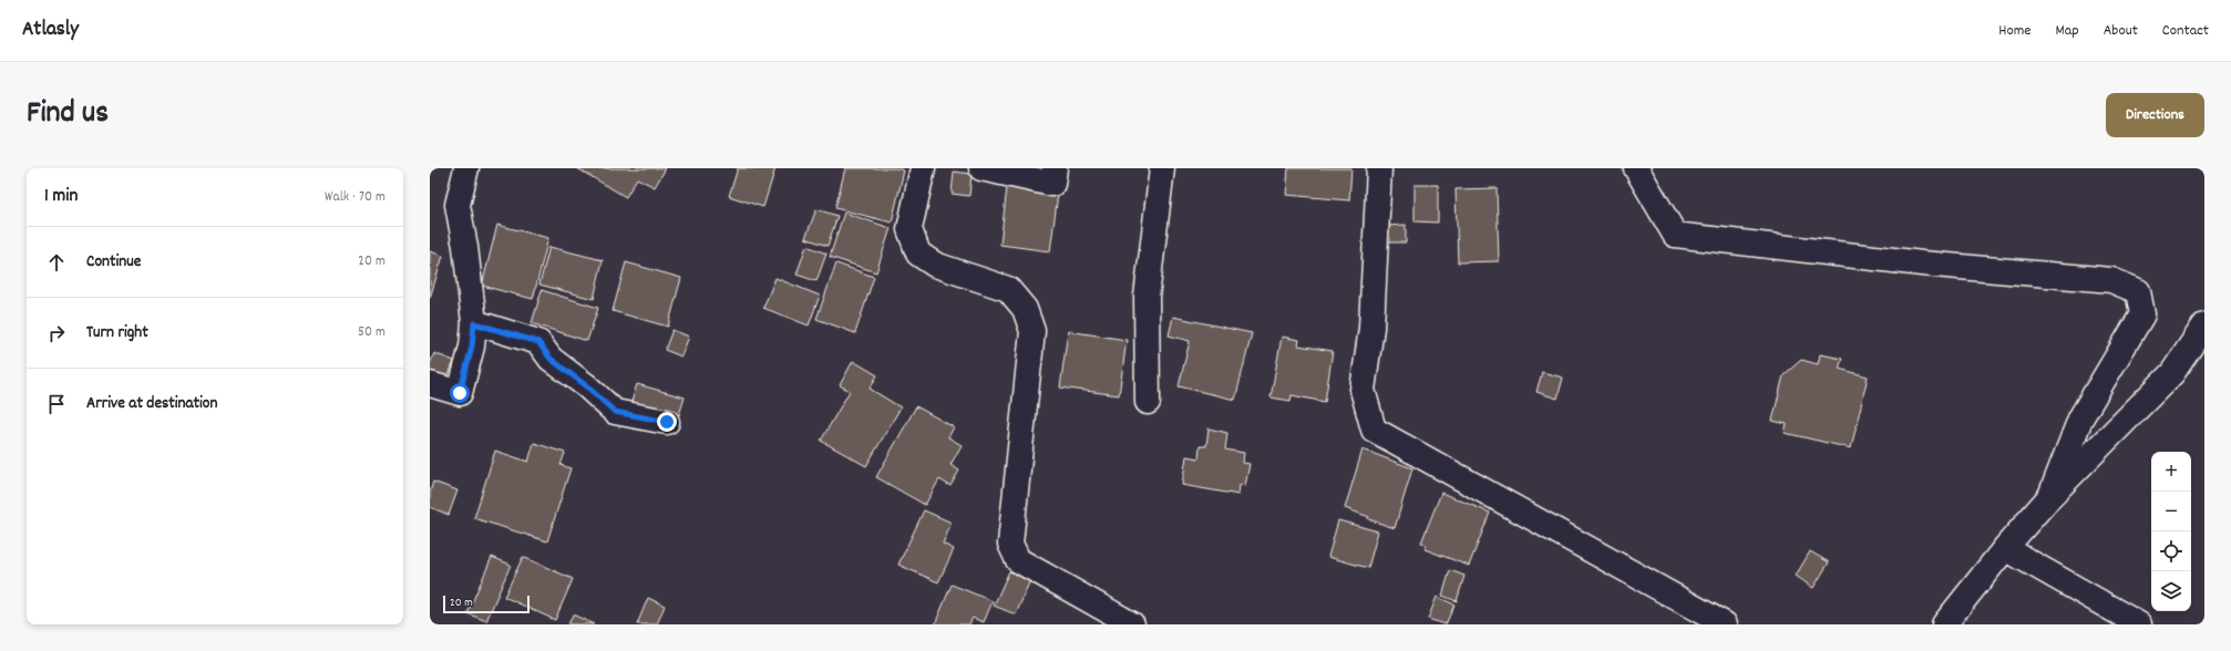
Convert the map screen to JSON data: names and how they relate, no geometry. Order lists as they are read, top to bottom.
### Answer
{
  "scale_bar": "20 m",
  "page": {
    "header": "Atlasly",
    "nav": [
      "Home",
      "Map",
      "About",
      "Contact"
    ],
    "title": "Find us",
    "buttons": "Directions",
    "heading": ["1 min", "Walk · 70 m"],
    "list": [
      ["Continue", "20 m"],
      ["Turn right", "50 m"],
      "Arrive at destination"
    ],
    "map_buttons": ["+", "−"],
    "scale": "20 m"
  }
}
